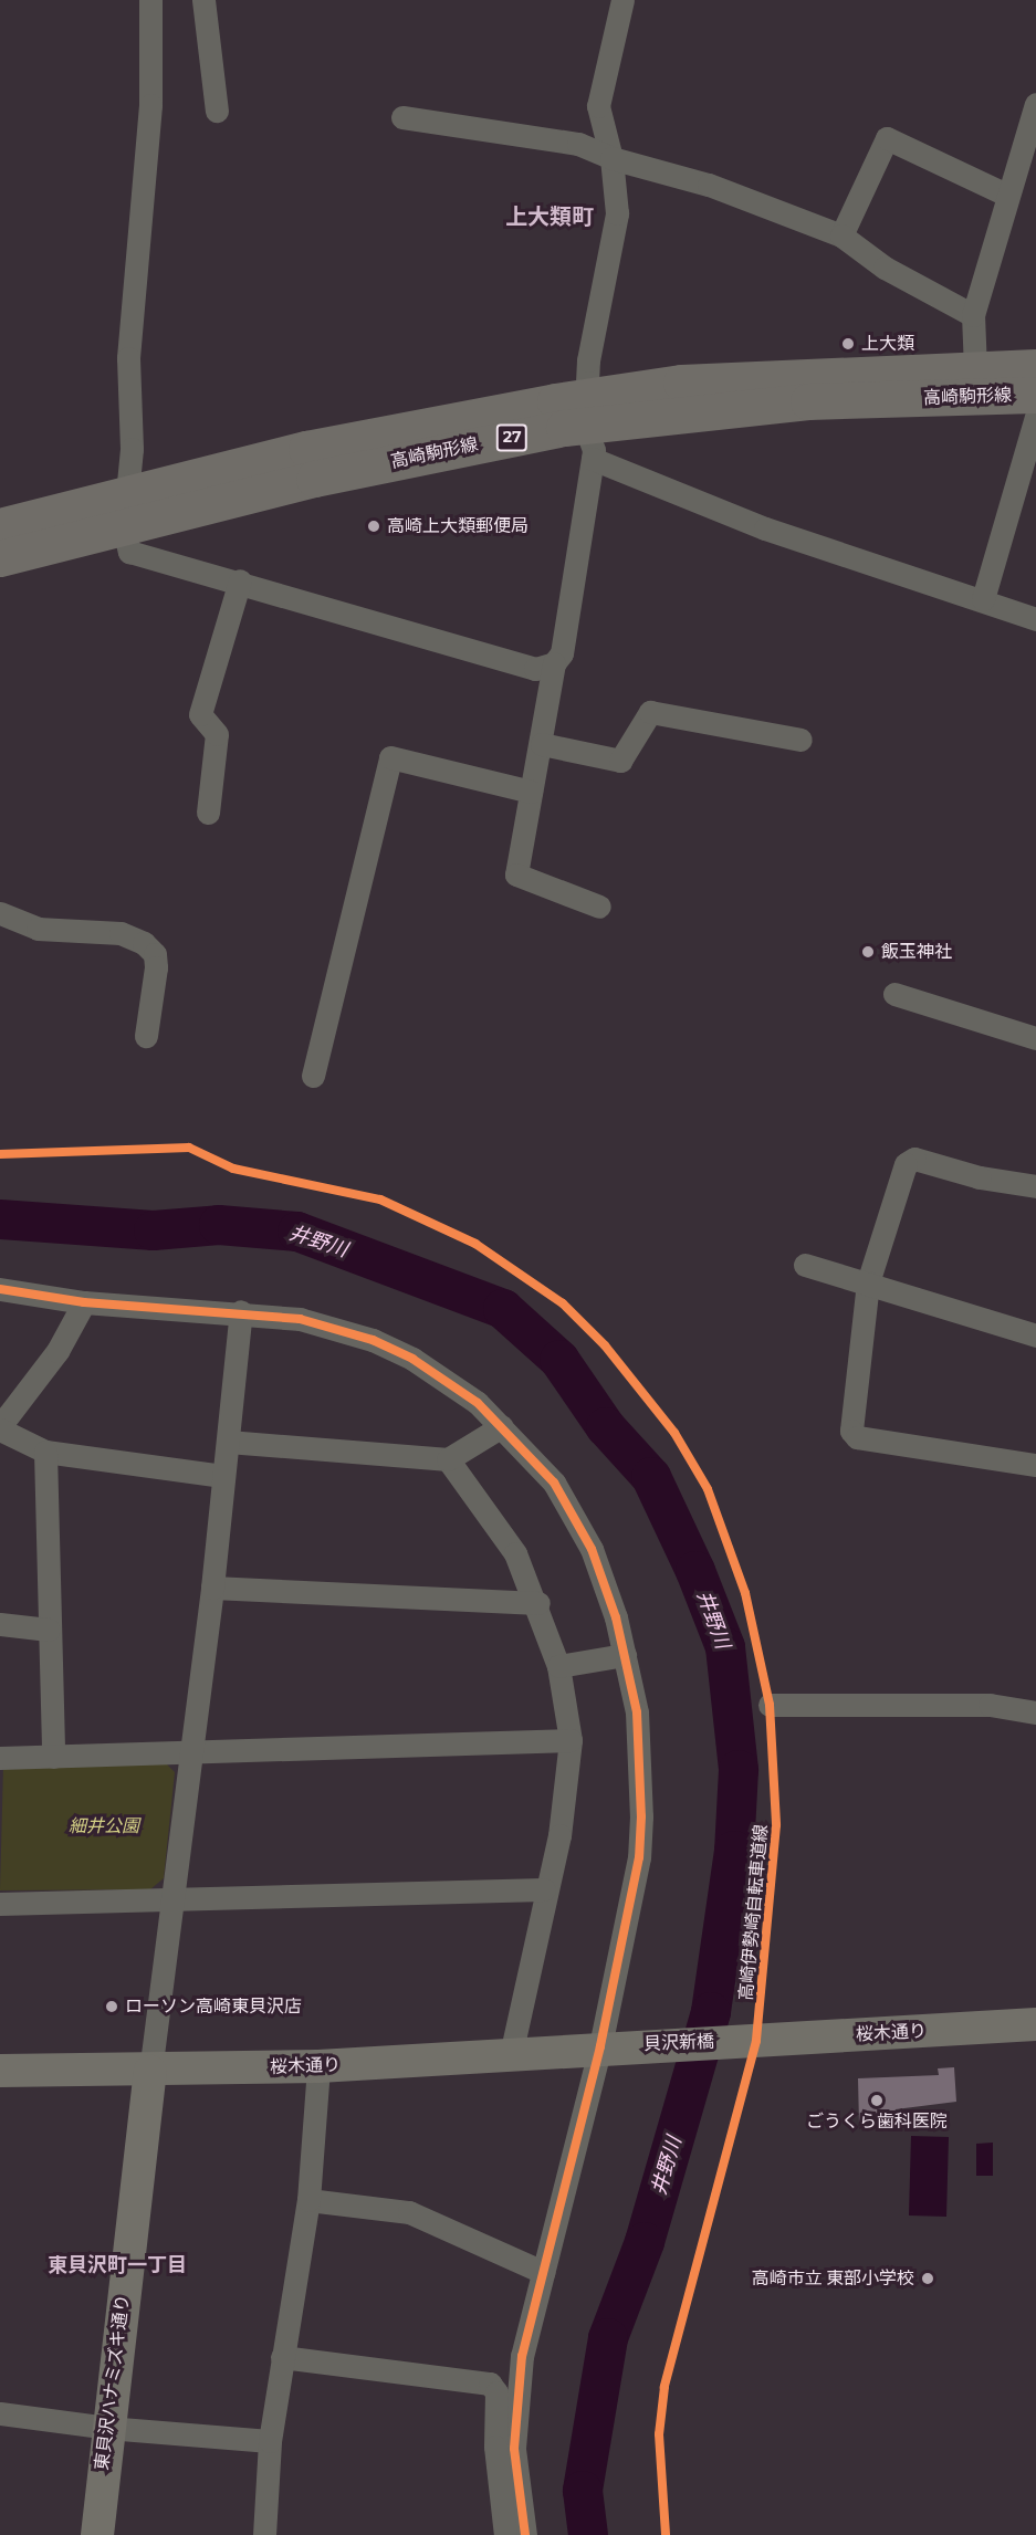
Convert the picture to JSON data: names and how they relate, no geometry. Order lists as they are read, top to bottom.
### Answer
{
  "streets": {
    "main road": ["高崎駒形線", "27"],
    "street": ["桜木通り", "貝沢新橋", "東貝沢ハナミズキ通り"],
    "cycle path": ["高崎伊勢崎自転車道線"]
  },
  "crossings": [
    ["桜木通り", "貝沢新橋"],
    ["桜木通り", "東貝沢ハナミズキ通り"]
  ],
  "districts": ["上大類町", "東貝沢町一丁目"],
  "water": ["井野川"],
  "parks": ["細井公園"],
  "places": [
    "上大類",
    "高崎上大類郵便局",
    "飯玉神社",
    "ローソン高崎東貝沢店",
    "ごうくら歯科医院",
    "高崎市立 東部小学校"
  ]
}
